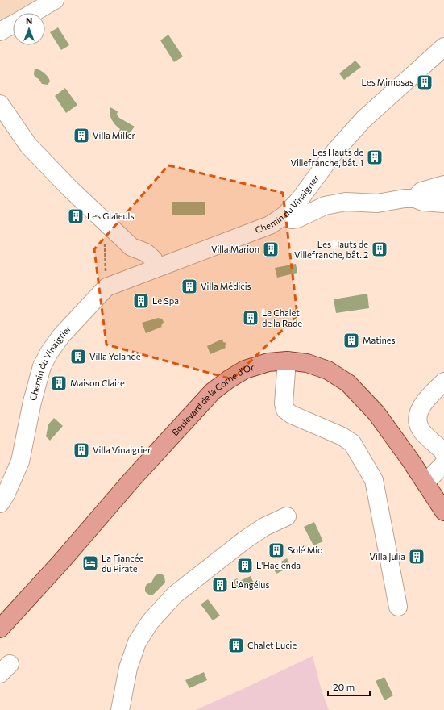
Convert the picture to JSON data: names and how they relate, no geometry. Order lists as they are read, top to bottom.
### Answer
{
  "streets": {
    "main road": ["Boulevard de la Corne d'Or"],
    "street": ["Chemin du Vinaigrier"]
  },
  "places": {
    "building": [
      "Les Mimosas",
      "Villa Miller",
      "Les Hauts de Villefranche, bât. 1",
      "Les Glaïeuls",
      "Villa Marion",
      "Les Hauts de Villefranche, bât. 2",
      "Villa Médicis",
      "Le Spa",
      "Le Chalet de la Rade",
      "Matines",
      "Villa Yolande",
      "Maison Claire",
      "Villa Vinaigrier",
      "Solé Mio",
      "Villa Julia",
      "L'Hacienda",
      "L'Angélus",
      "Chalet Lucie"
    ],
    "hotel": ["La Fiancée du Pirate"]
  },
  "scale_bar": "20 m",
  "north": "top"
}
